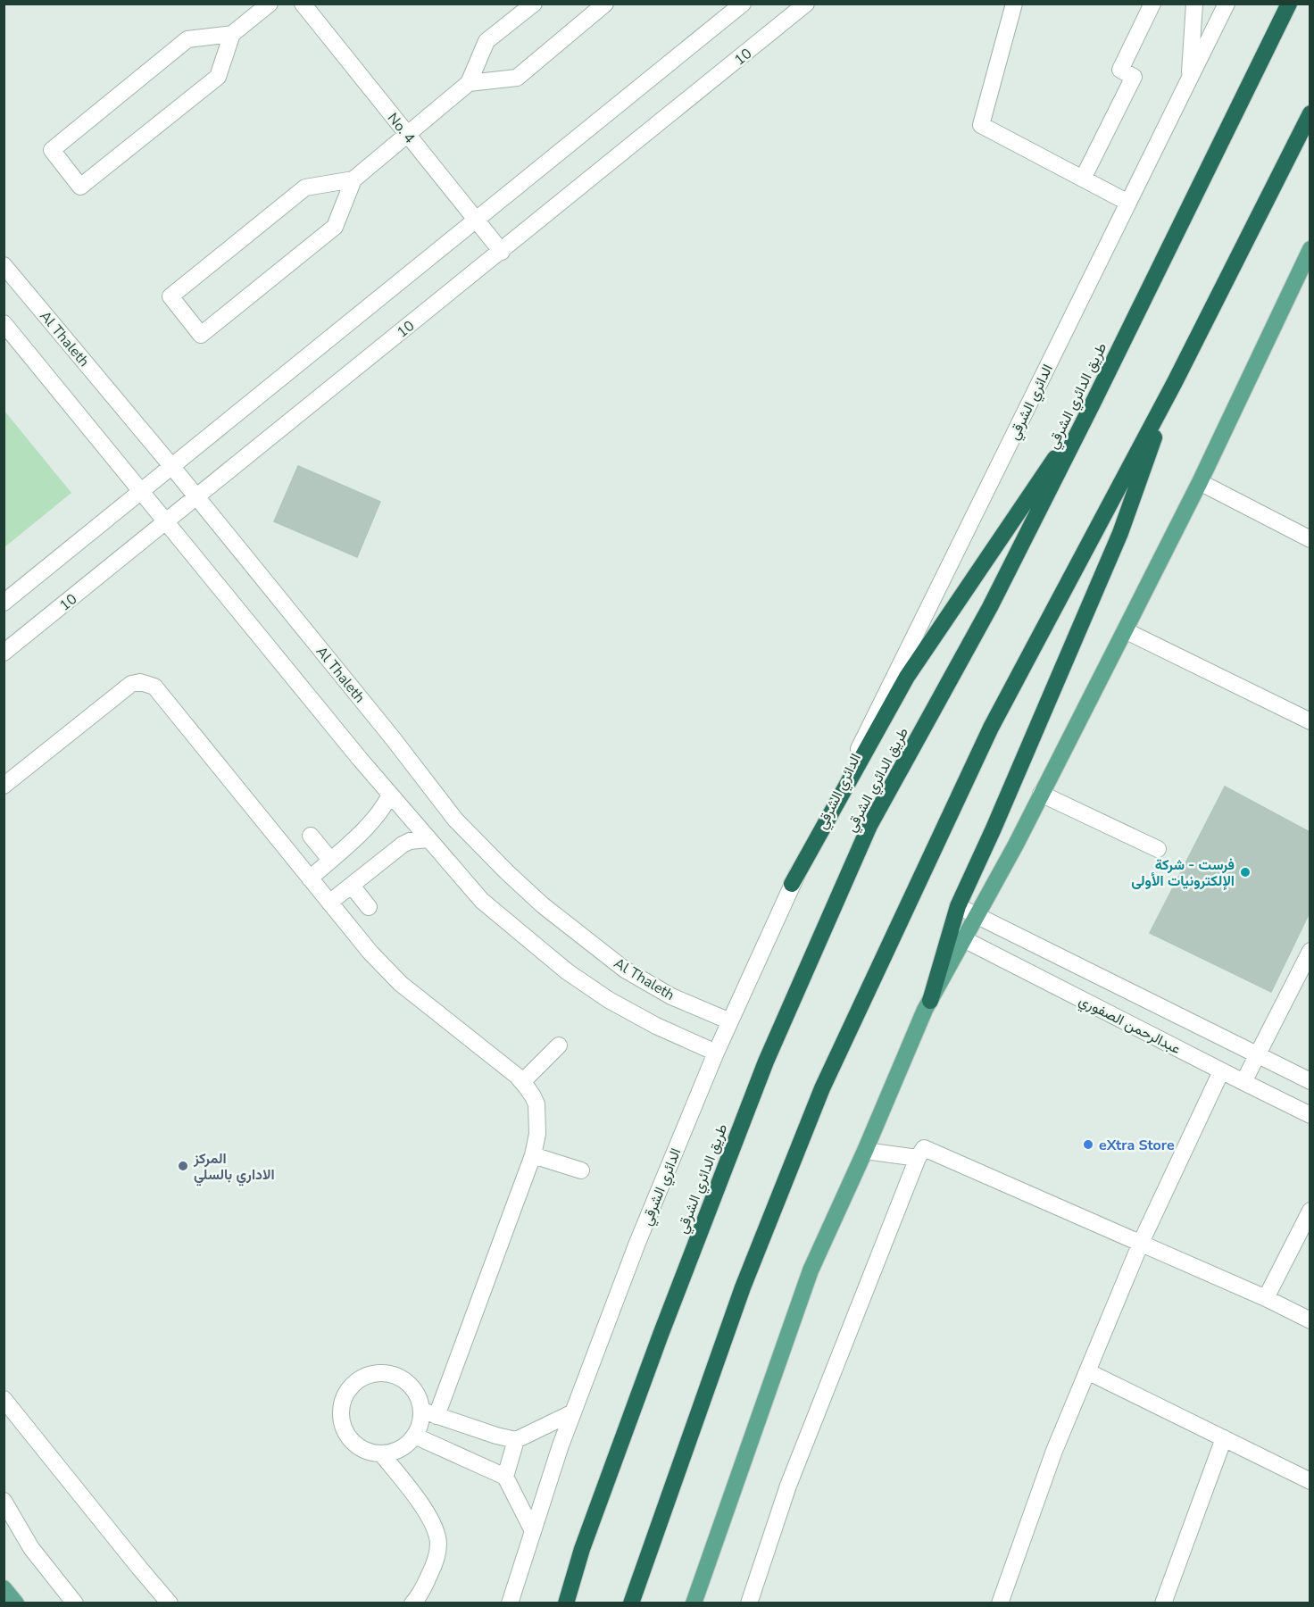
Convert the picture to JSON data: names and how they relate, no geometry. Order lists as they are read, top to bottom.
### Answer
{
  "streets": {
    "highway": ["طريق الدائري الشرقي"],
    "street": [
      "10",
      "No. 4",
      "Al Thaleth",
      "الدائري الشرقي",
      "عبدالرحمن الصفوري"
    ]
  },
  "crossings": [
    ["10", "No. 4"],
    ["10", "Al Thaleth"],
    ["Al Thaleth", "الدائري الشرقي"]
  ],
  "places": ["فرست - شركة الإلكترونيات الأولى", "eXtra Store", "المركز الاداري بالسلي"]
}
